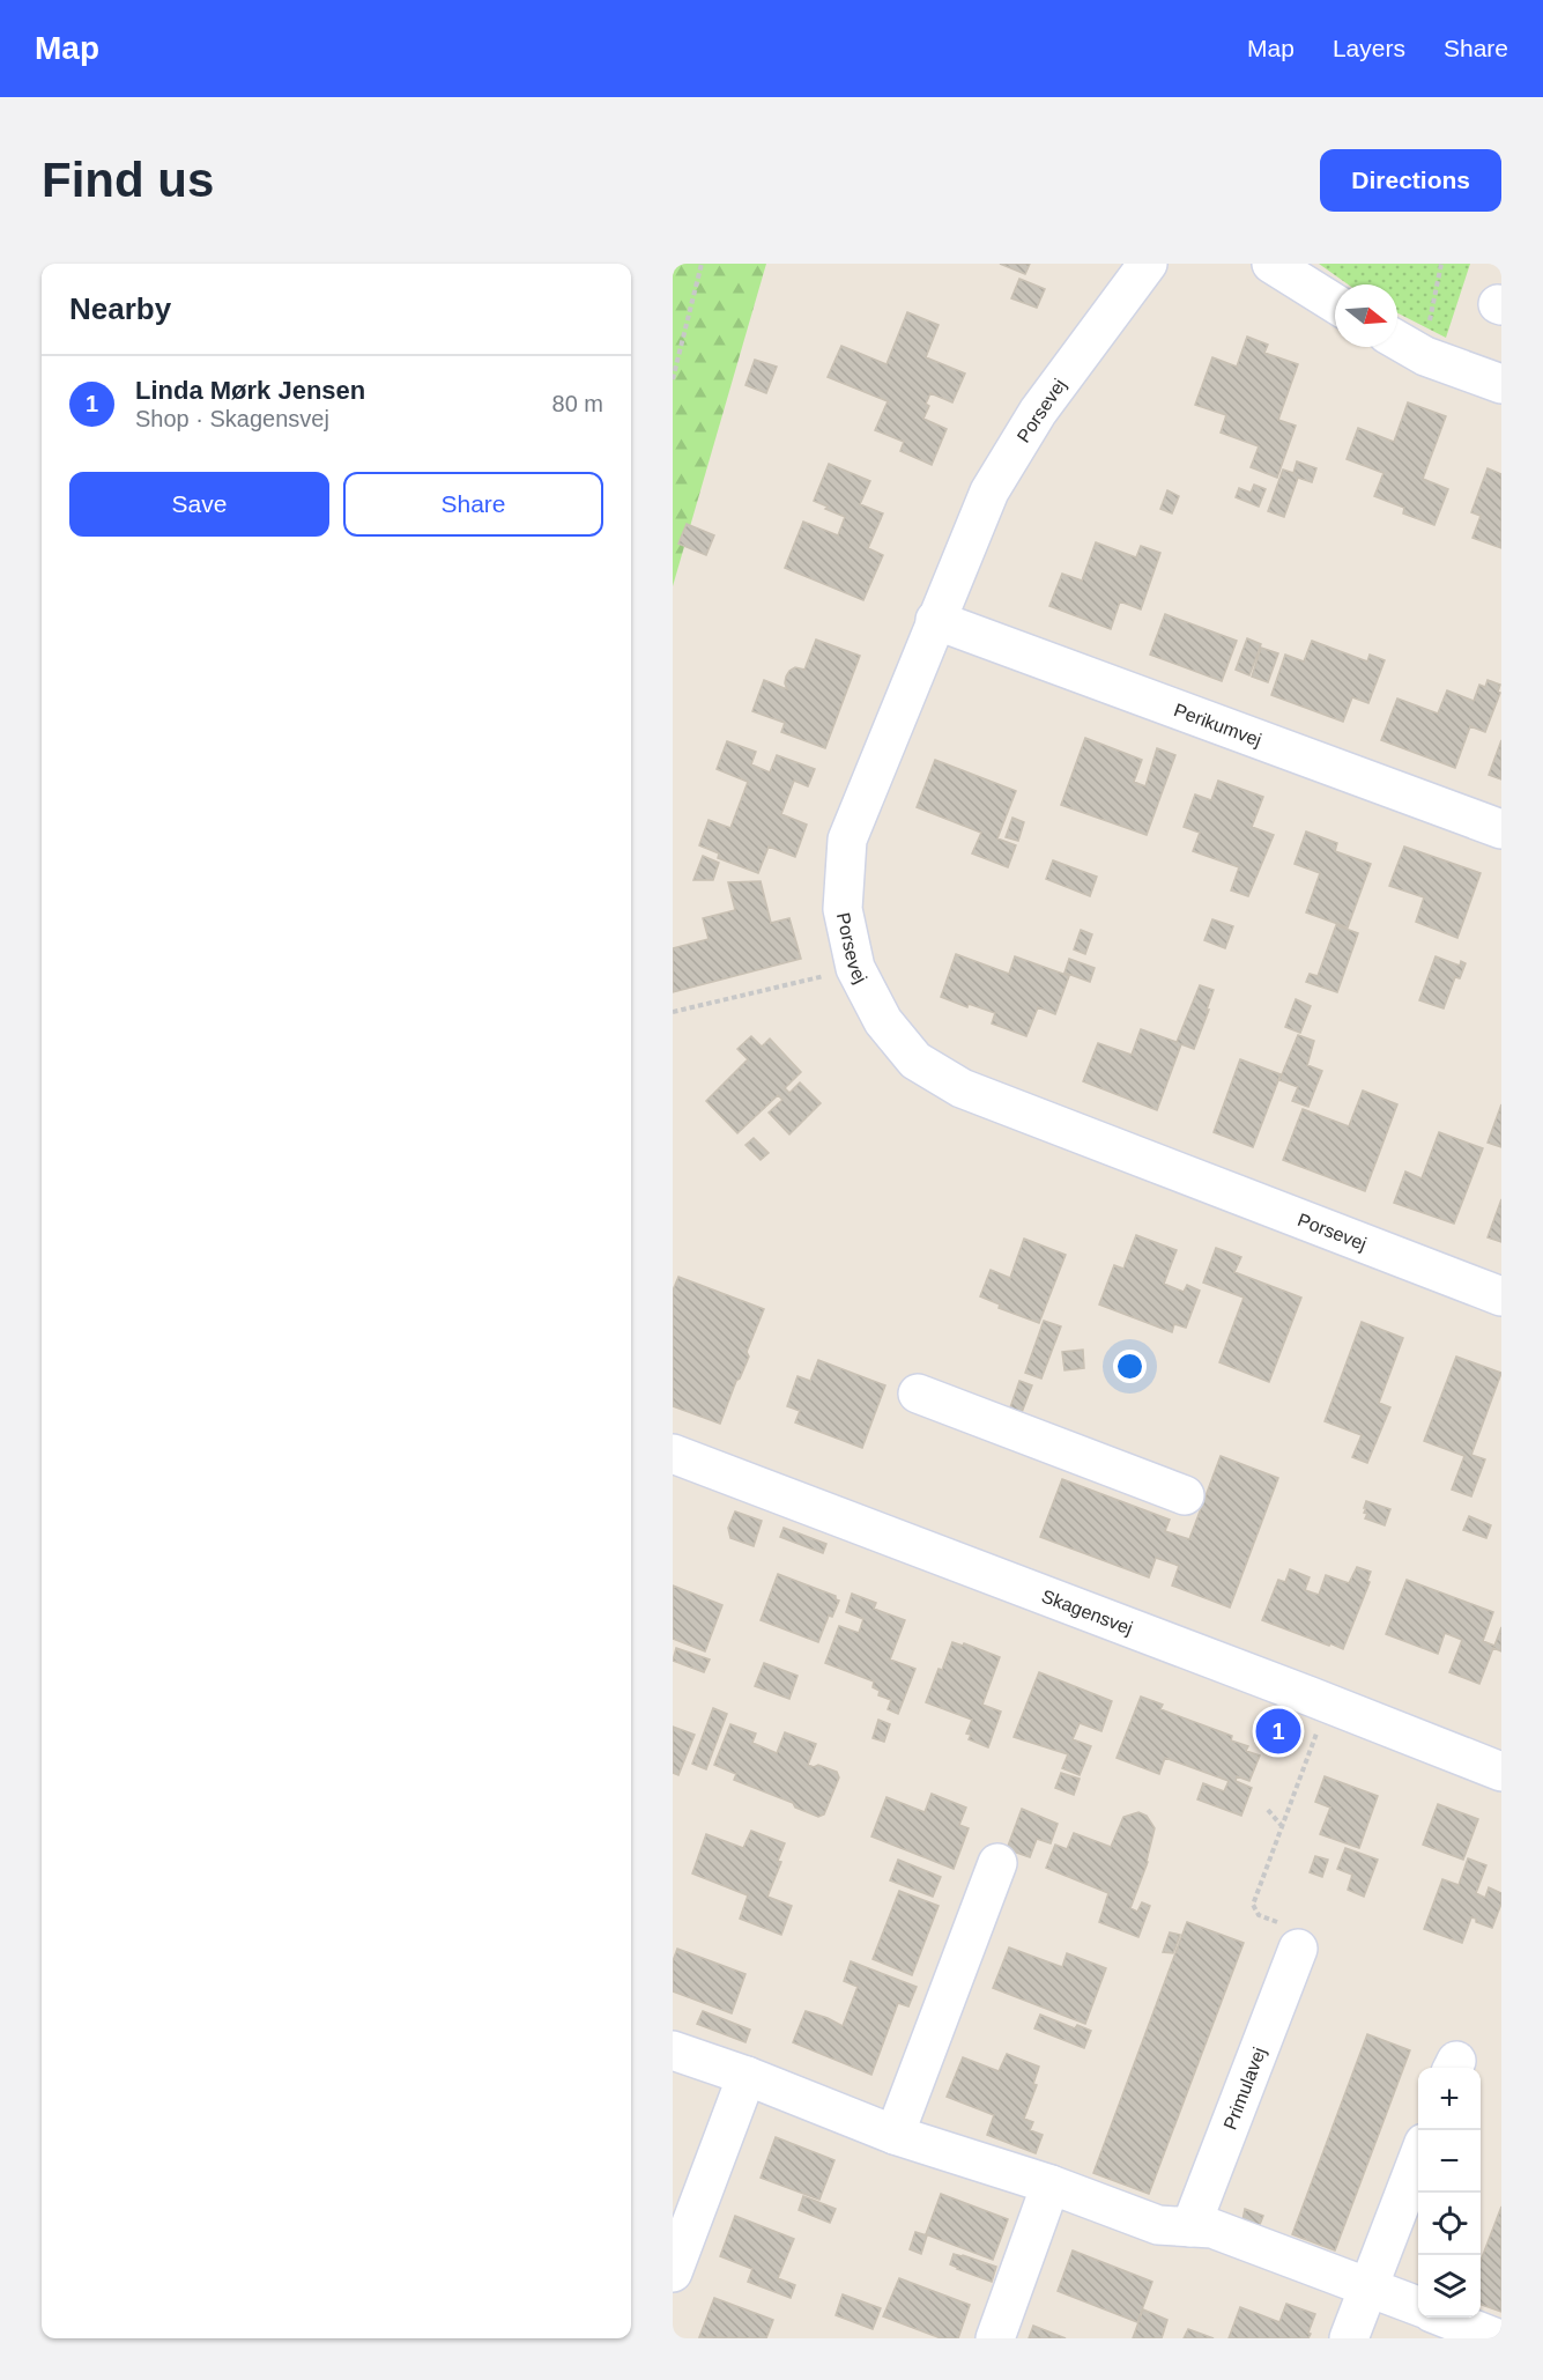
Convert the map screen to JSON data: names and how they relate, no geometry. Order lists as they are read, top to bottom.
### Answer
{
  "streets": {
    "street": [
      "Porsevej",
      "Perikumvej",
      "Skagensvej",
      "Primulavej"
    ]
  },
  "crossings": [
    ["Porsevej", "Perikumvej"]
  ],
  "north": "right",
  "page": {
    "header": "Map",
    "nav": ["Map", "Layers", "Share"],
    "buttons": [
      "Directions",
      ["Save", "Share"]
    ],
    "title": "Find us",
    "heading": "Nearby",
    "list": [
      {
        "mark": "1",
        "name": "Linda Mørk Jensen",
        "note": "Shop · Skagensvej",
        "value": "80 m"
      }
    ],
    "pins": "1",
    "map_buttons": ["+", "−"]
  }
}
